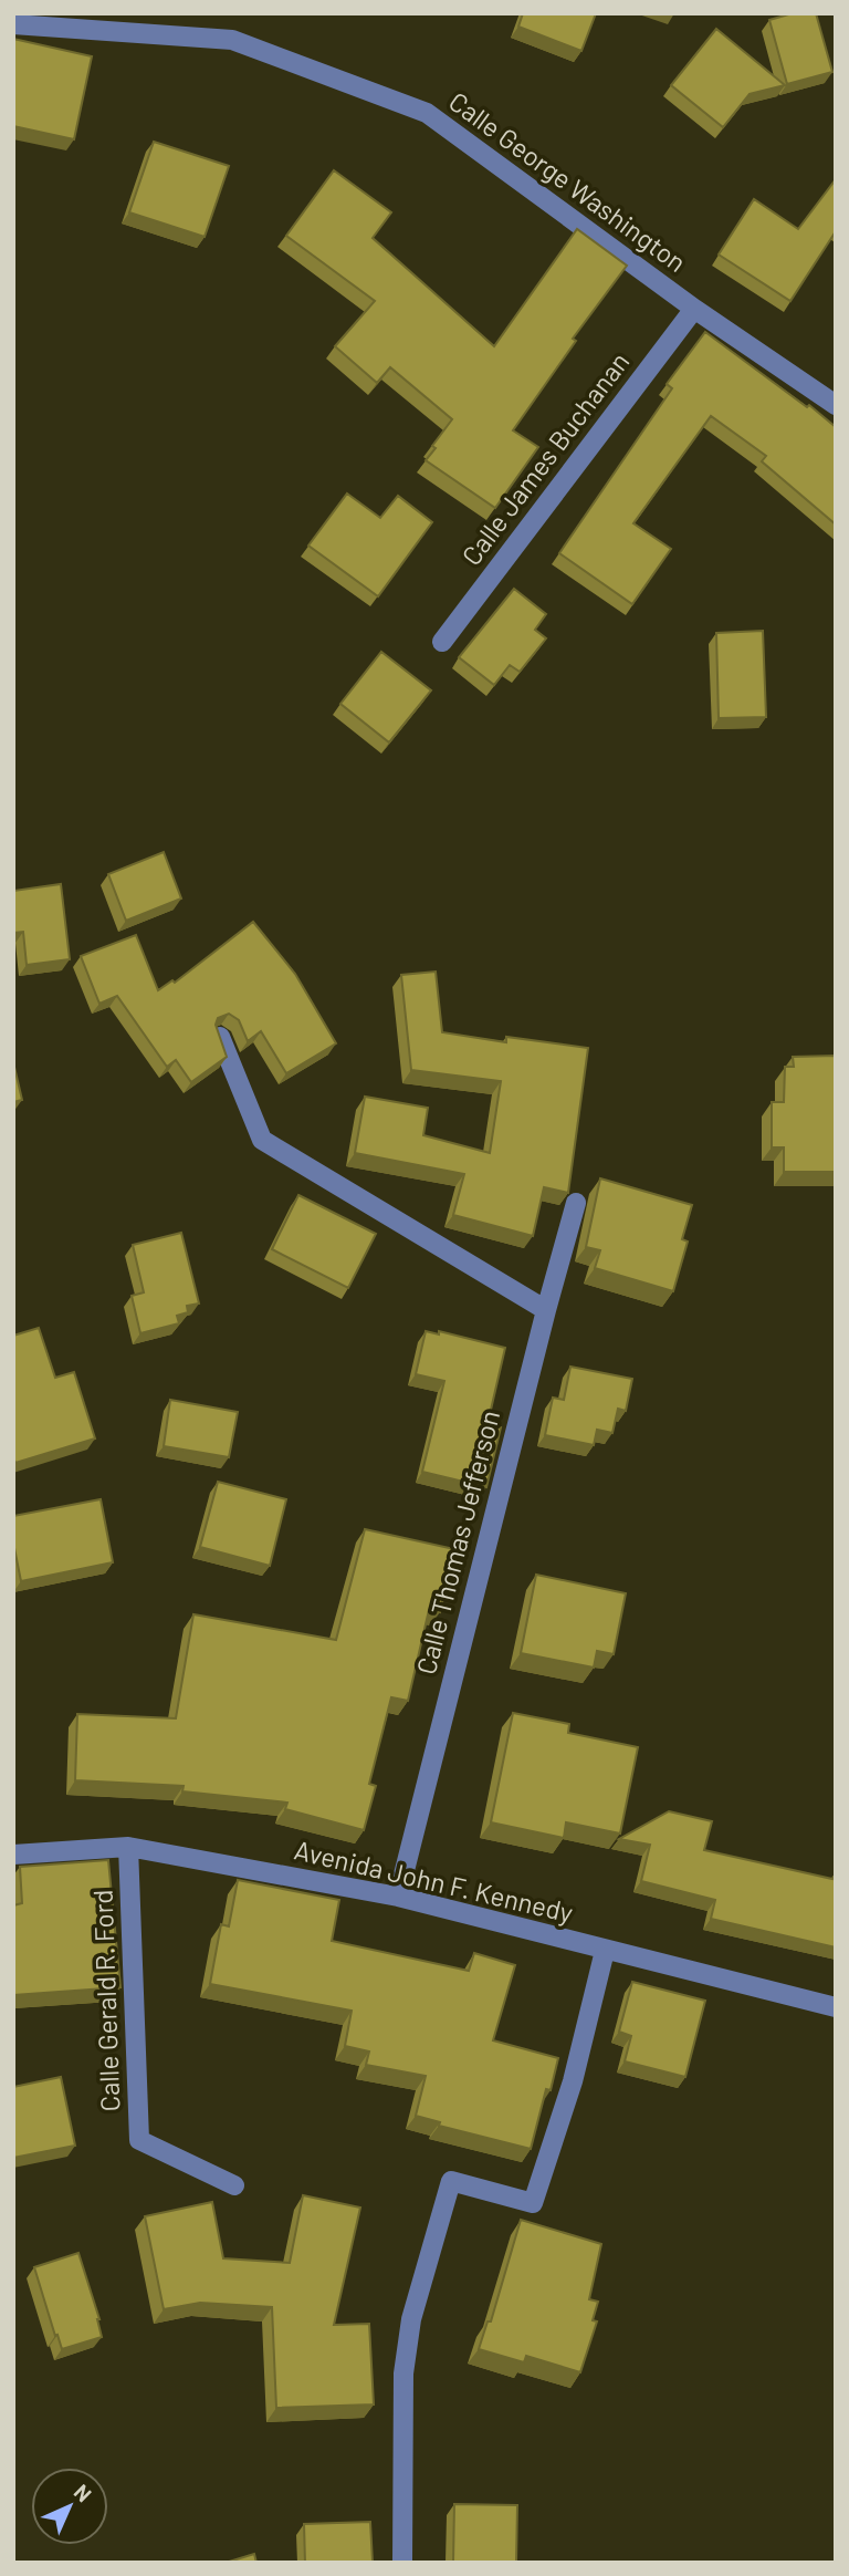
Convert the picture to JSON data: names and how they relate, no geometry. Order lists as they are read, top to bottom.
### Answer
{
  "streets": {
    "street": [
      "Calle George Washington",
      "Calle James Buchanan",
      "Calle Thomas Jefferson",
      "Avenida John F. Kennedy",
      "Calle Gerald R. Ford"
    ]
  },
  "crossings": [
    ["Calle George Washington", "Calle James Buchanan"],
    ["Calle Thomas Jefferson", "Avenida John F. Kennedy"],
    ["Avenida John F. Kennedy", "Calle Gerald R. Ford"]
  ],
  "north": "top right"
}
